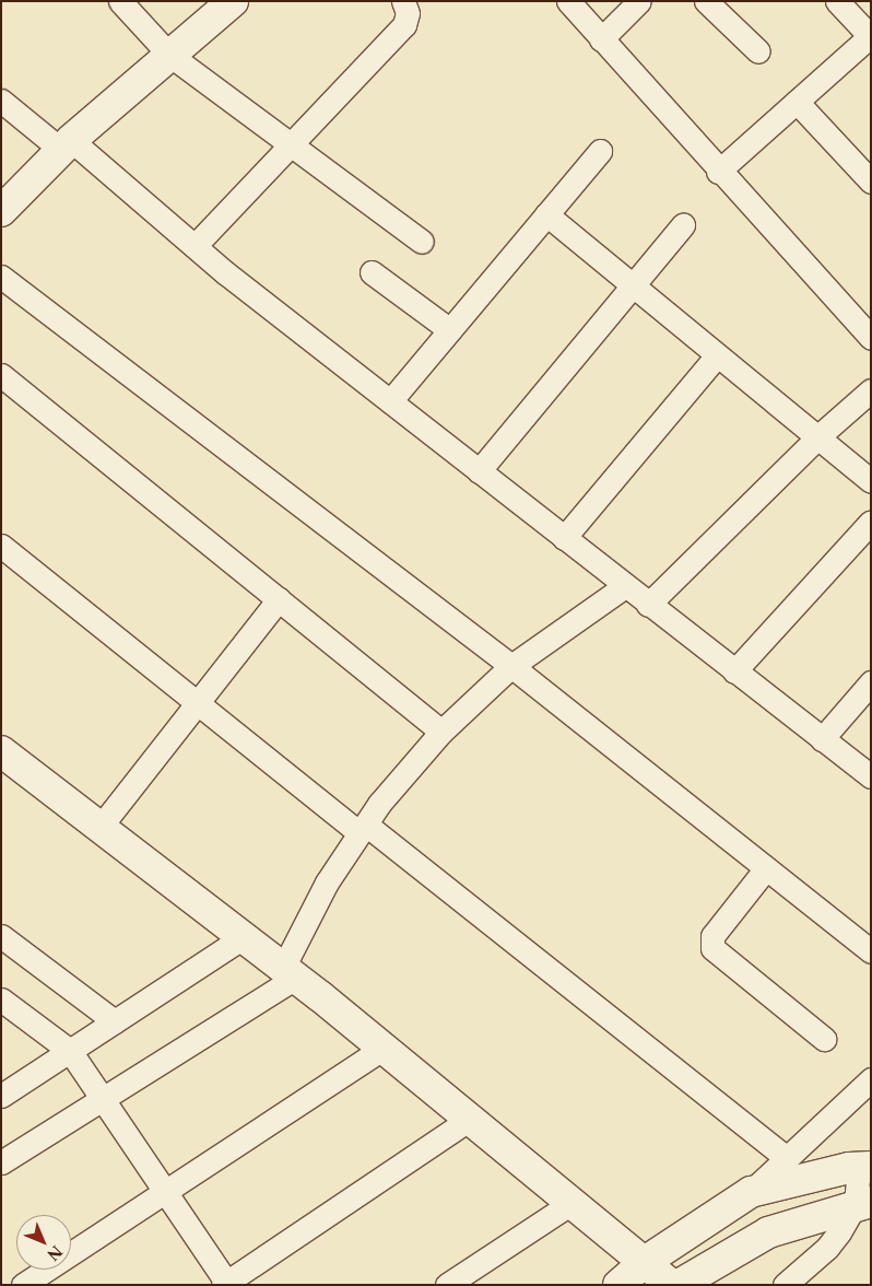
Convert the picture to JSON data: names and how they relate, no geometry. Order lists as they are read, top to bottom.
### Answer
{
  "north": "bottom right"
}
